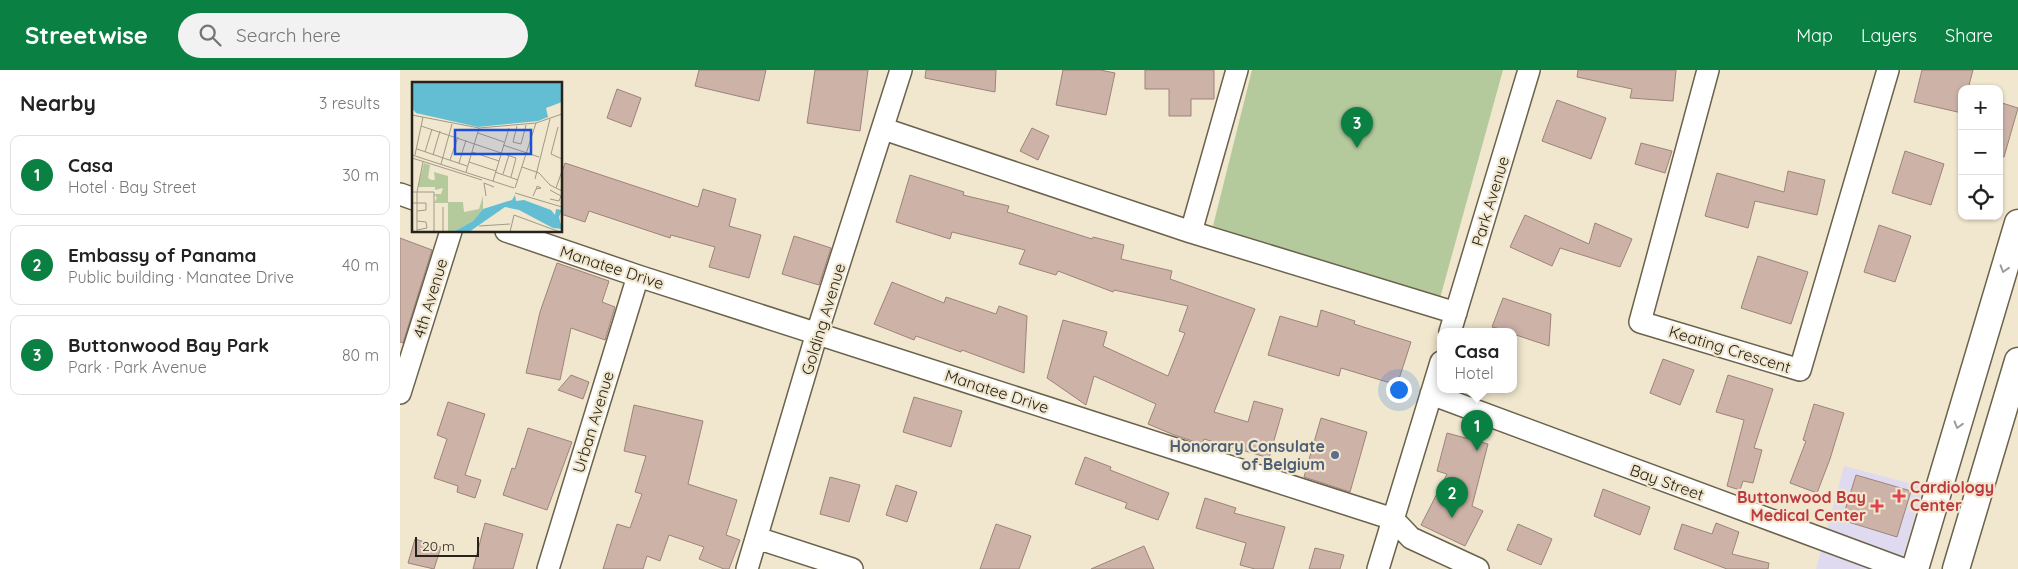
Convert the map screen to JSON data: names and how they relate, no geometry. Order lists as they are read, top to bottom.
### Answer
{
  "streets": {
    "street": [
      "Park Avenue",
      "Manatee Drive",
      "4th Avenue",
      "Golding Avenue",
      "Keating Crescent",
      "Urban Avenue",
      "Bay Street"
    ]
  },
  "crossings": [
    ["Manatee Drive", "Golding Avenue"],
    ["Manatee Drive", "Urban Avenue"]
  ],
  "places": {
    "other": ["Honorary Consulate of Belgium"],
    "health": ["Cardiology Center", "Buttonwood Bay Medical Center"]
  },
  "scale_bar": "20 m",
  "page": {
    "header": "Streetwise",
    "search": "Search here",
    "nav": ["Map", "Layers", "Share"],
    "heading": ["Nearby", "3 results"],
    "map_buttons": ["+", "−"],
    "pins": ["3", "1", "2"],
    "list": [
      {
        "mark": "1",
        "name": "Casa",
        "note": "Hotel · Bay Street",
        "value": "30 m"
      },
      {
        "mark": "2",
        "name": "Embassy of Panama",
        "note": "Public building · Manatee Drive",
        "value": "40 m"
      },
      {
        "mark": "3",
        "name": "Buttonwood Bay Park",
        "note": "Park · Park Avenue",
        "value": "80 m"
      }
    ],
    "popup": ["Casa", "Hotel"],
    "scale": "20 m"
  }
}
